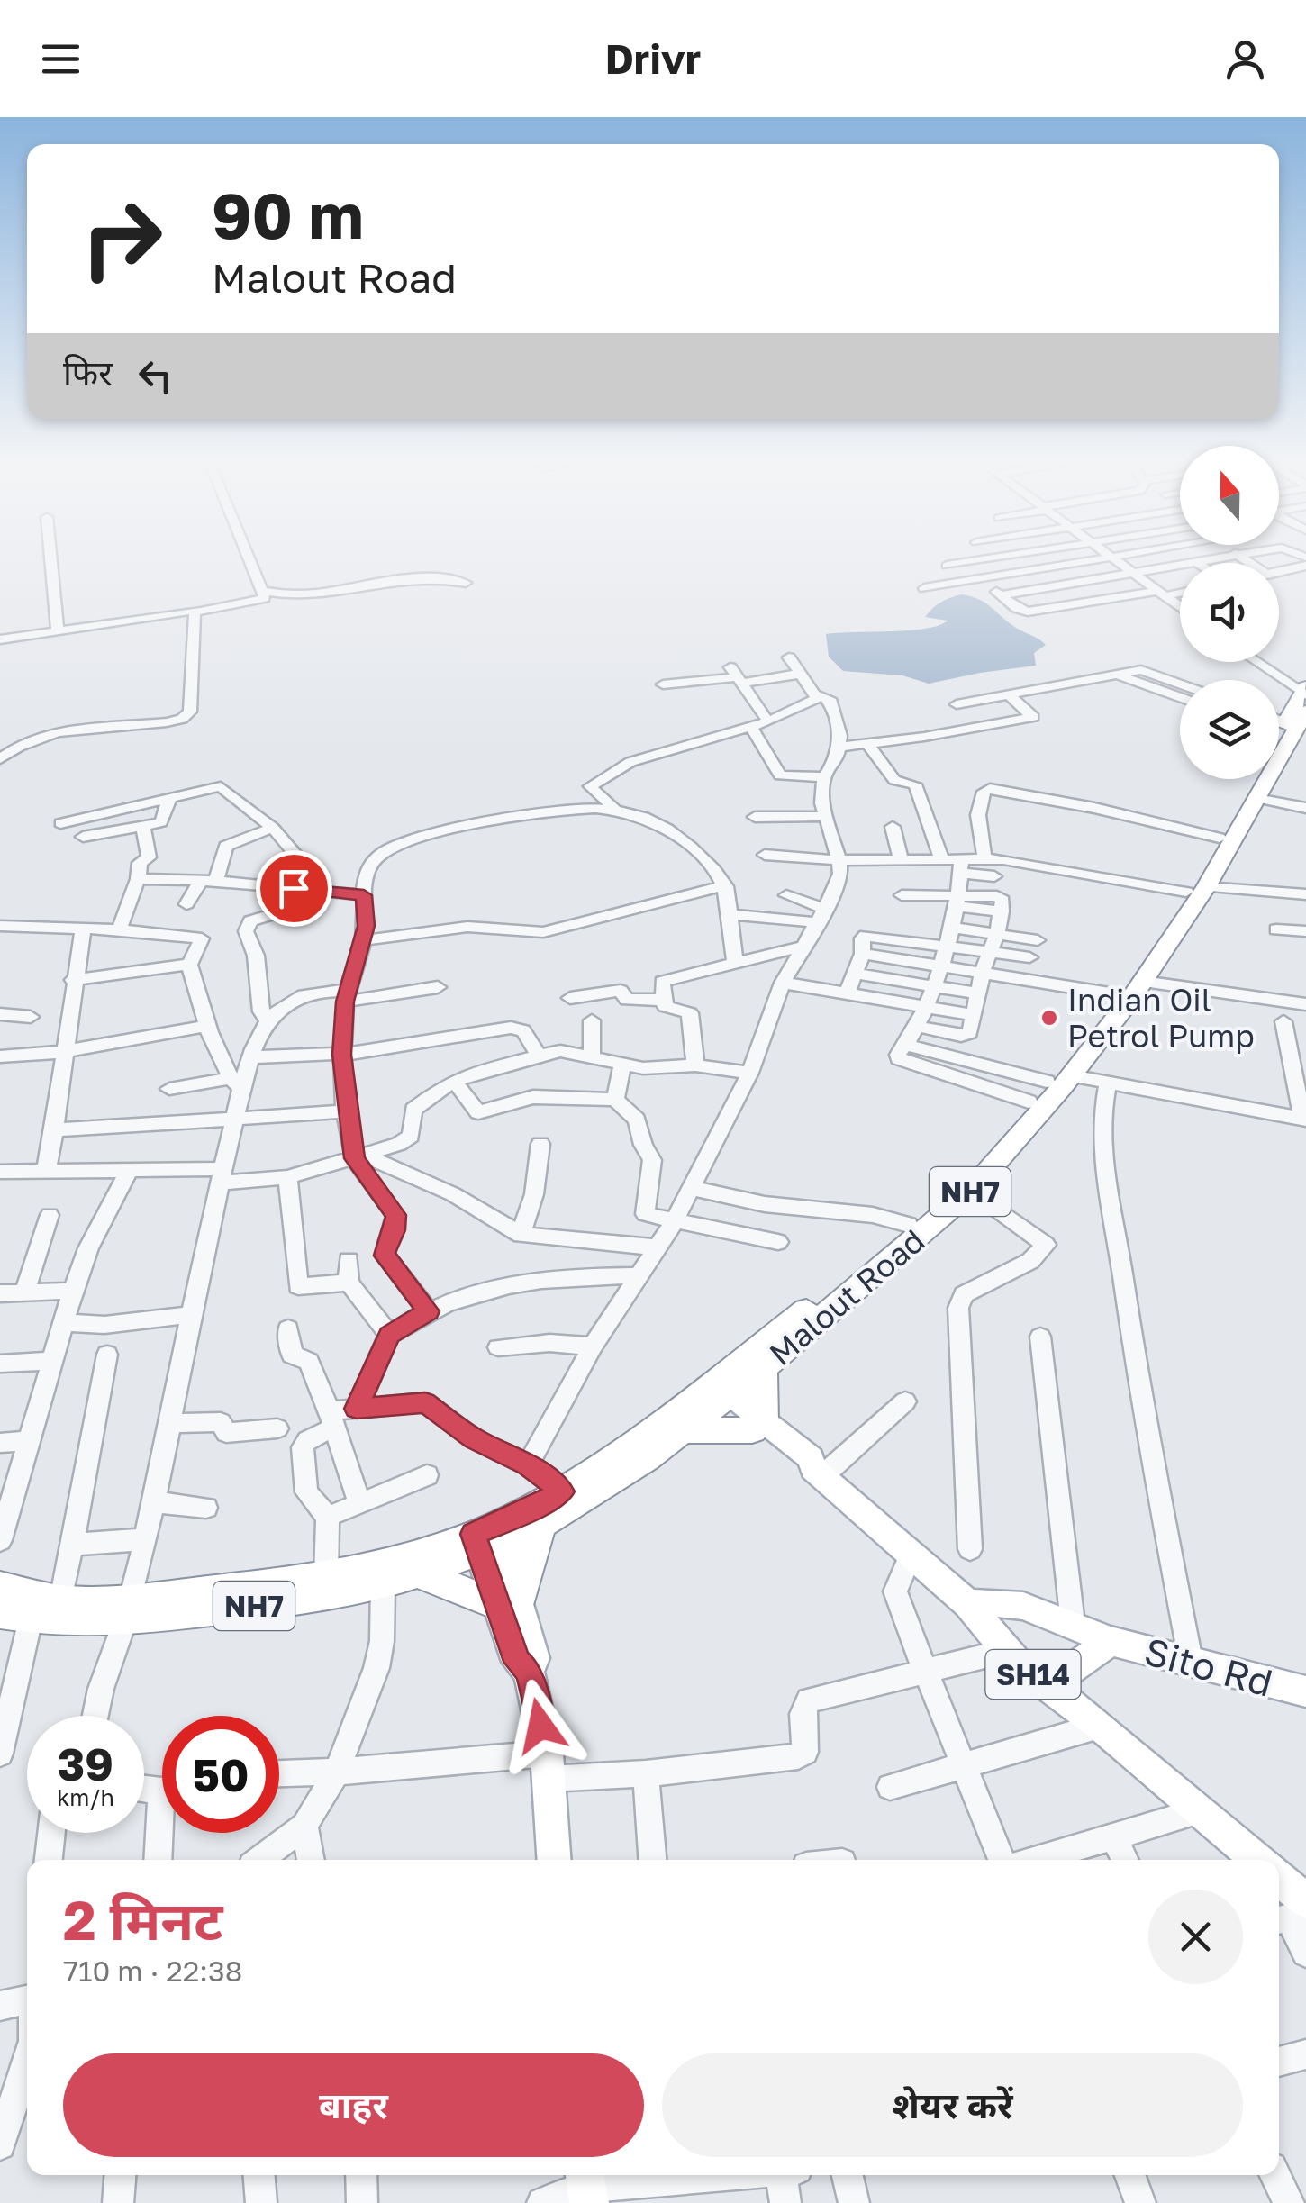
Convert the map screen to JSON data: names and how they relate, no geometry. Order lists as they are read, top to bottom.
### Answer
{
  "streets": {
    "highway": ["NH7", "Malout Road"],
    "main road": ["Sito Rd", "SH14"]
  },
  "crossings": [
    ["NH7", "Malout Road"],
    ["Malout Road", "SH14"],
    ["Sito Rd", "SH14"]
  ],
  "places": ["Indian Oil Petrol Pump"],
  "north": "top",
  "page": {
    "header": "Drivr",
    "turn": ["90 m", "Malout Road"],
    "then": "फिर",
    "speed": "39 km/h",
    "limit": "50",
    "heading": ["2 मिनट", "710 m · 22:38"],
    "buttons": ["बाहर", "शेयर करें"]
  }
}
